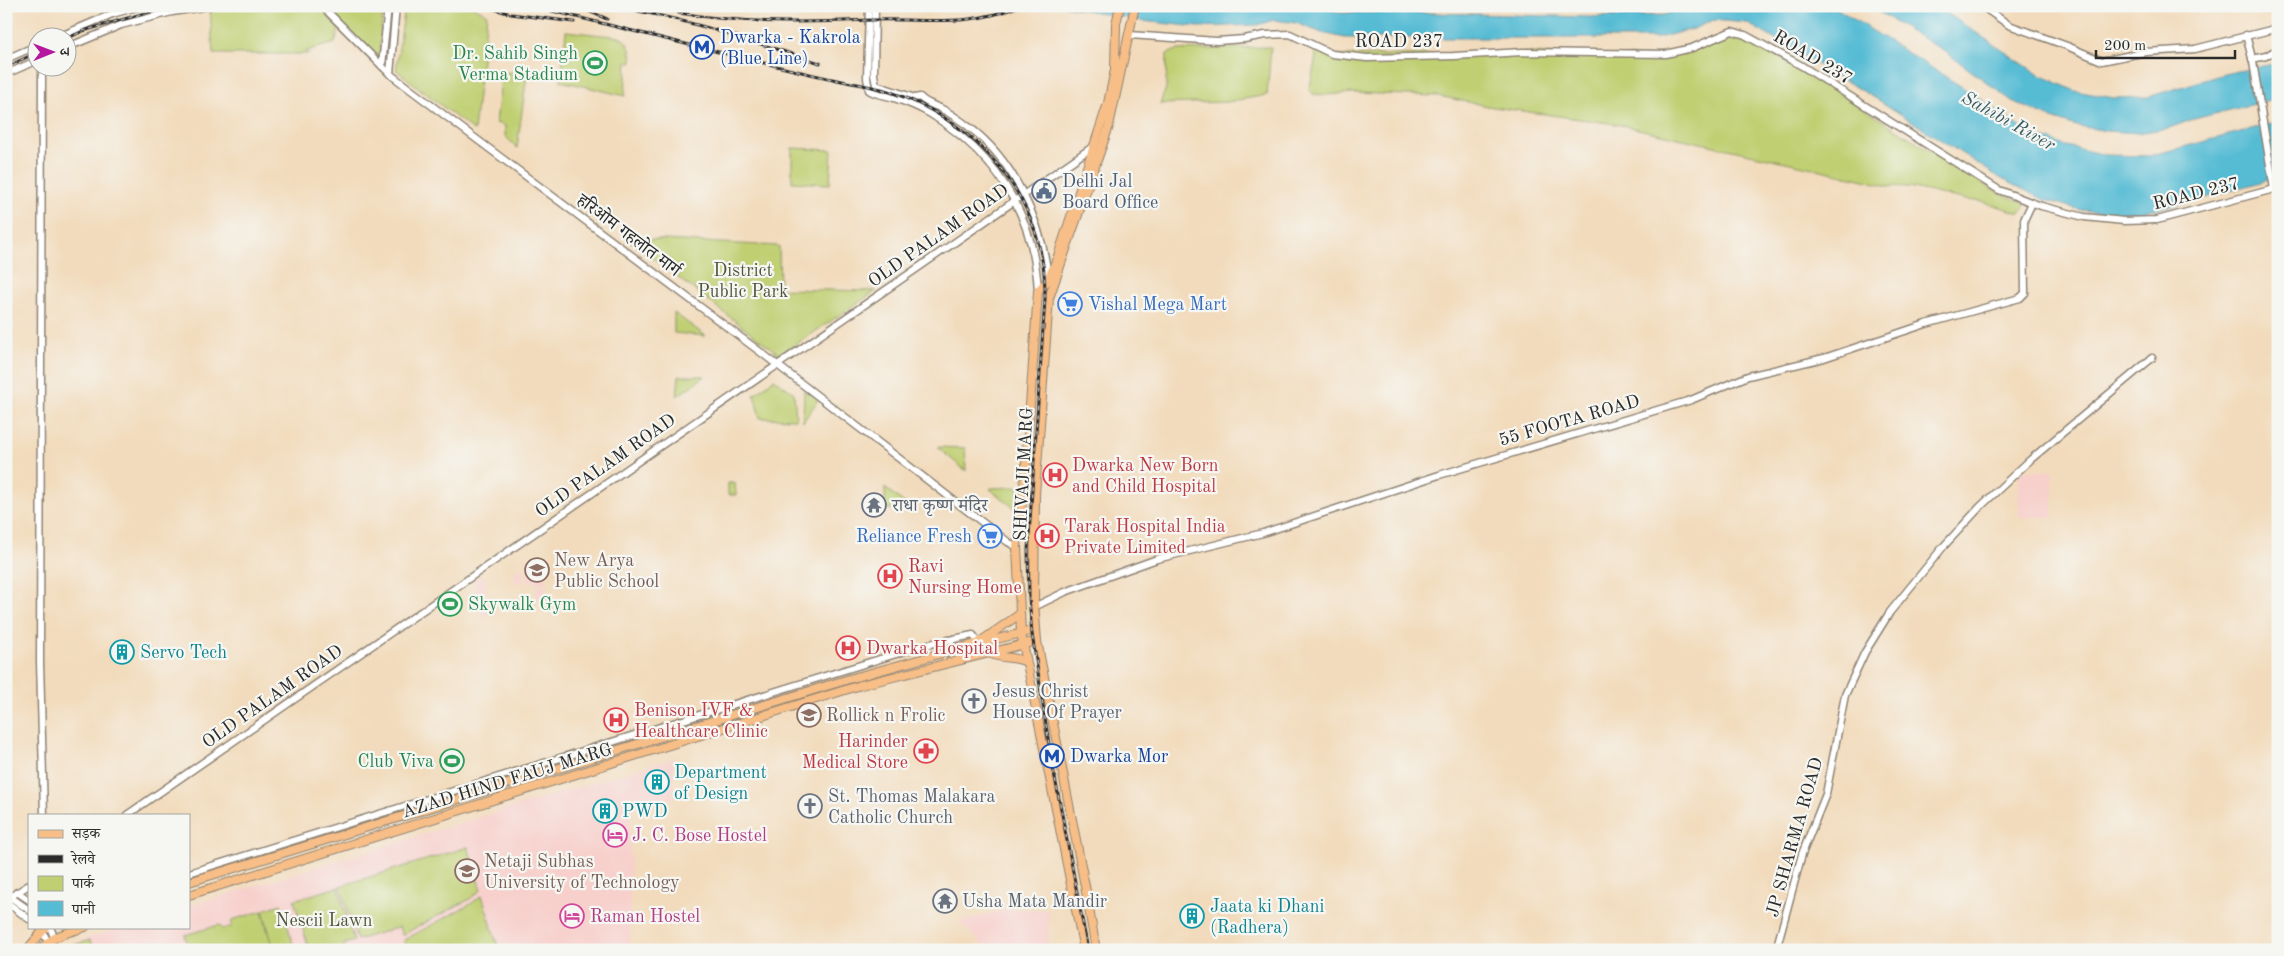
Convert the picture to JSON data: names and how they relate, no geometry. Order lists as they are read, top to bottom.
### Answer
{
  "streets": {
    "main road": ["SHIVAJI MARG", "AZAD HIND FAUJ MARG"],
    "street": [
      "ROAD 237",
      "हरिओम गहलोत मार्ग",
      "OLD PALAM ROAD",
      "55 FOOTA ROAD",
      "JP SHARMA ROAD"
    ]
  },
  "crossings": [
    ["ROAD 237", "55 FOOTA ROAD"],
    ["ROAD 237", "SHIVAJI MARG"],
    ["हरिओम गहलोत मार्ग", "OLD PALAM ROAD"],
    ["हरिओम गहलोत मार्ग", "SHIVAJI MARG"],
    ["OLD PALAM ROAD", "SHIVAJI MARG"],
    ["55 FOOTA ROAD", "SHIVAJI MARG"],
    ["SHIVAJI MARG", "AZAD HIND FAUJ MARG"]
  ],
  "water": ["Sahibi River"],
  "parks": ["District Public Park", "Nescii Lawn"],
  "places": {
    "metro station": ["Dwarka - Kakrola (Blue Line)", "Dwarka Mor"],
    "sports": ["Dr. Sahib Singh Verma Stadium", "Skywalk Gym", "Club Viva"],
    "public building": ["Delhi Jal Board Office"],
    "supermarket": ["Vishal Mega Mart", "Reliance Fresh"],
    "hospital": [
      "Dwarka New Born and Child Hospital",
      "Tarak Hospital India Private Limited",
      "Ravi Nursing Home",
      "Dwarka Hospital",
      "Benison IVF & Healthcare Clinic"
    ],
    "temple": ["राधा कृष्ण मंदिर", "Usha Mata Mandir"],
    "school or university": ["New Arya Public School", "Rollick n Frolic", "Netaji Subhas University of Technology"],
    "building": [
      "Servo Tech",
      "Department of Design",
      "PWD",
      "Jaata ki Dhani (Radhera)"
    ],
    "church": ["Jesus Christ House Of Prayer", "St. Thomas Malakara Catholic Church"],
    "pharmacy": ["Harinder Medical Store"],
    "hotel": ["J. C. Bose Hostel", "Raman Hostel"]
  },
  "legend": [
    "सड़क",
    "रेलवे",
    "पार्क",
    "पानी"
  ],
  "scale_bar": "200 m",
  "north": "right"
}
